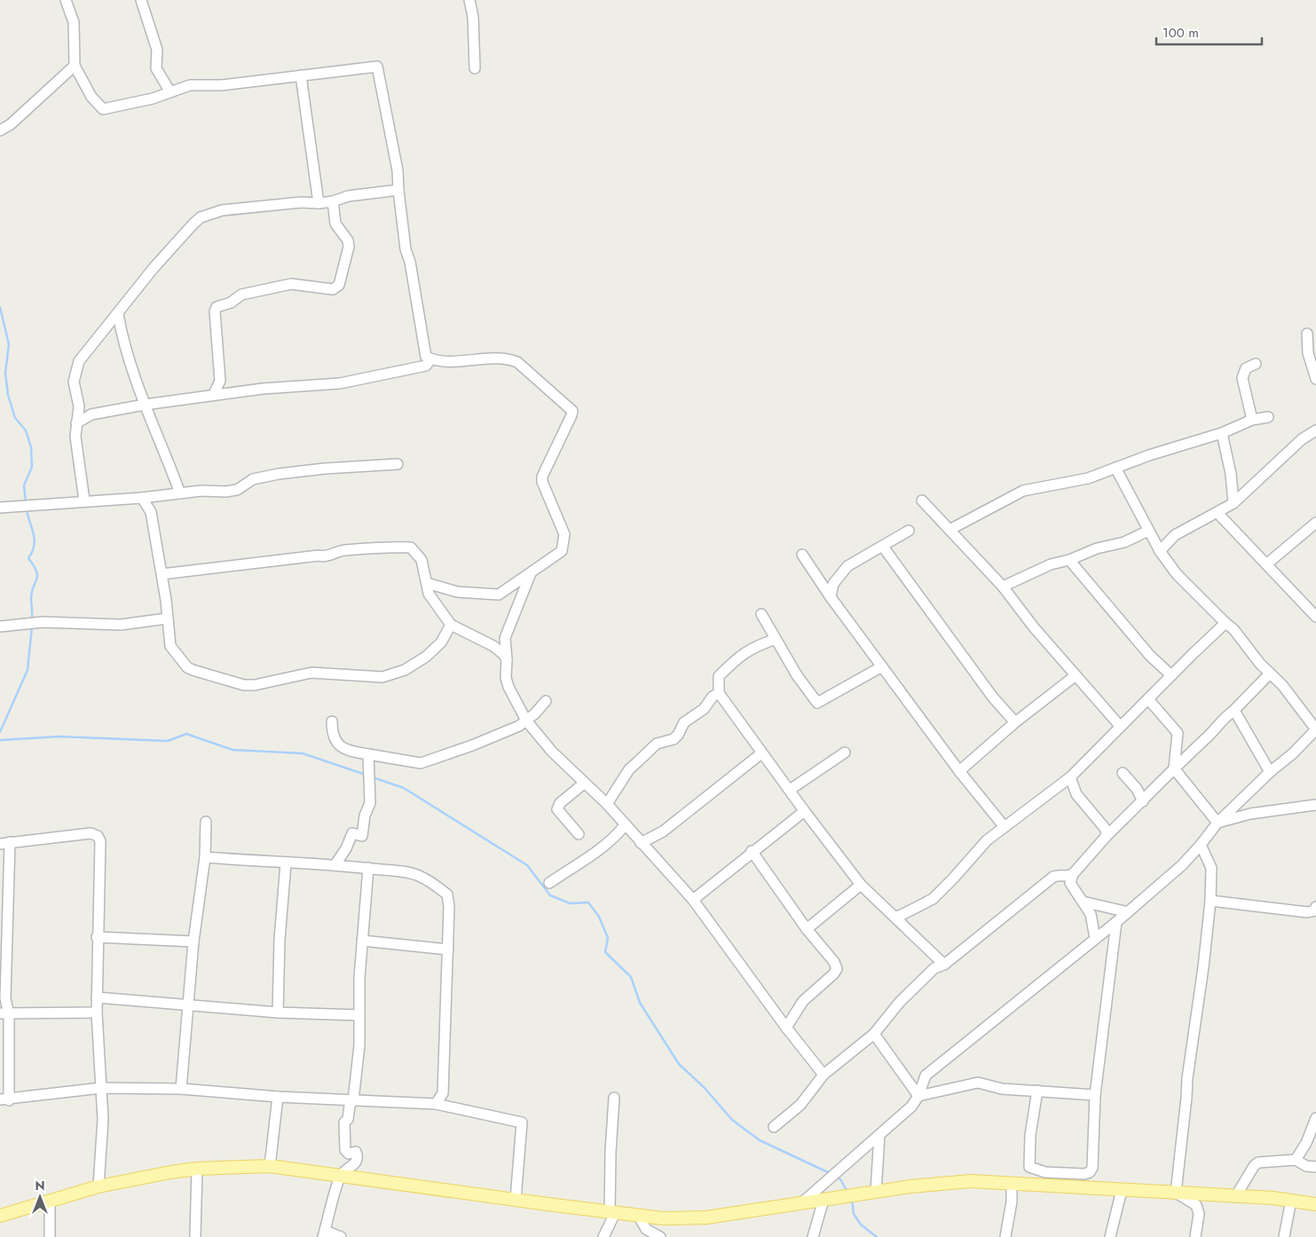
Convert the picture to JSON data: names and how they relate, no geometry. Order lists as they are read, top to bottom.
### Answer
{
  "scale_bar": "100 m",
  "north": "top"
}
